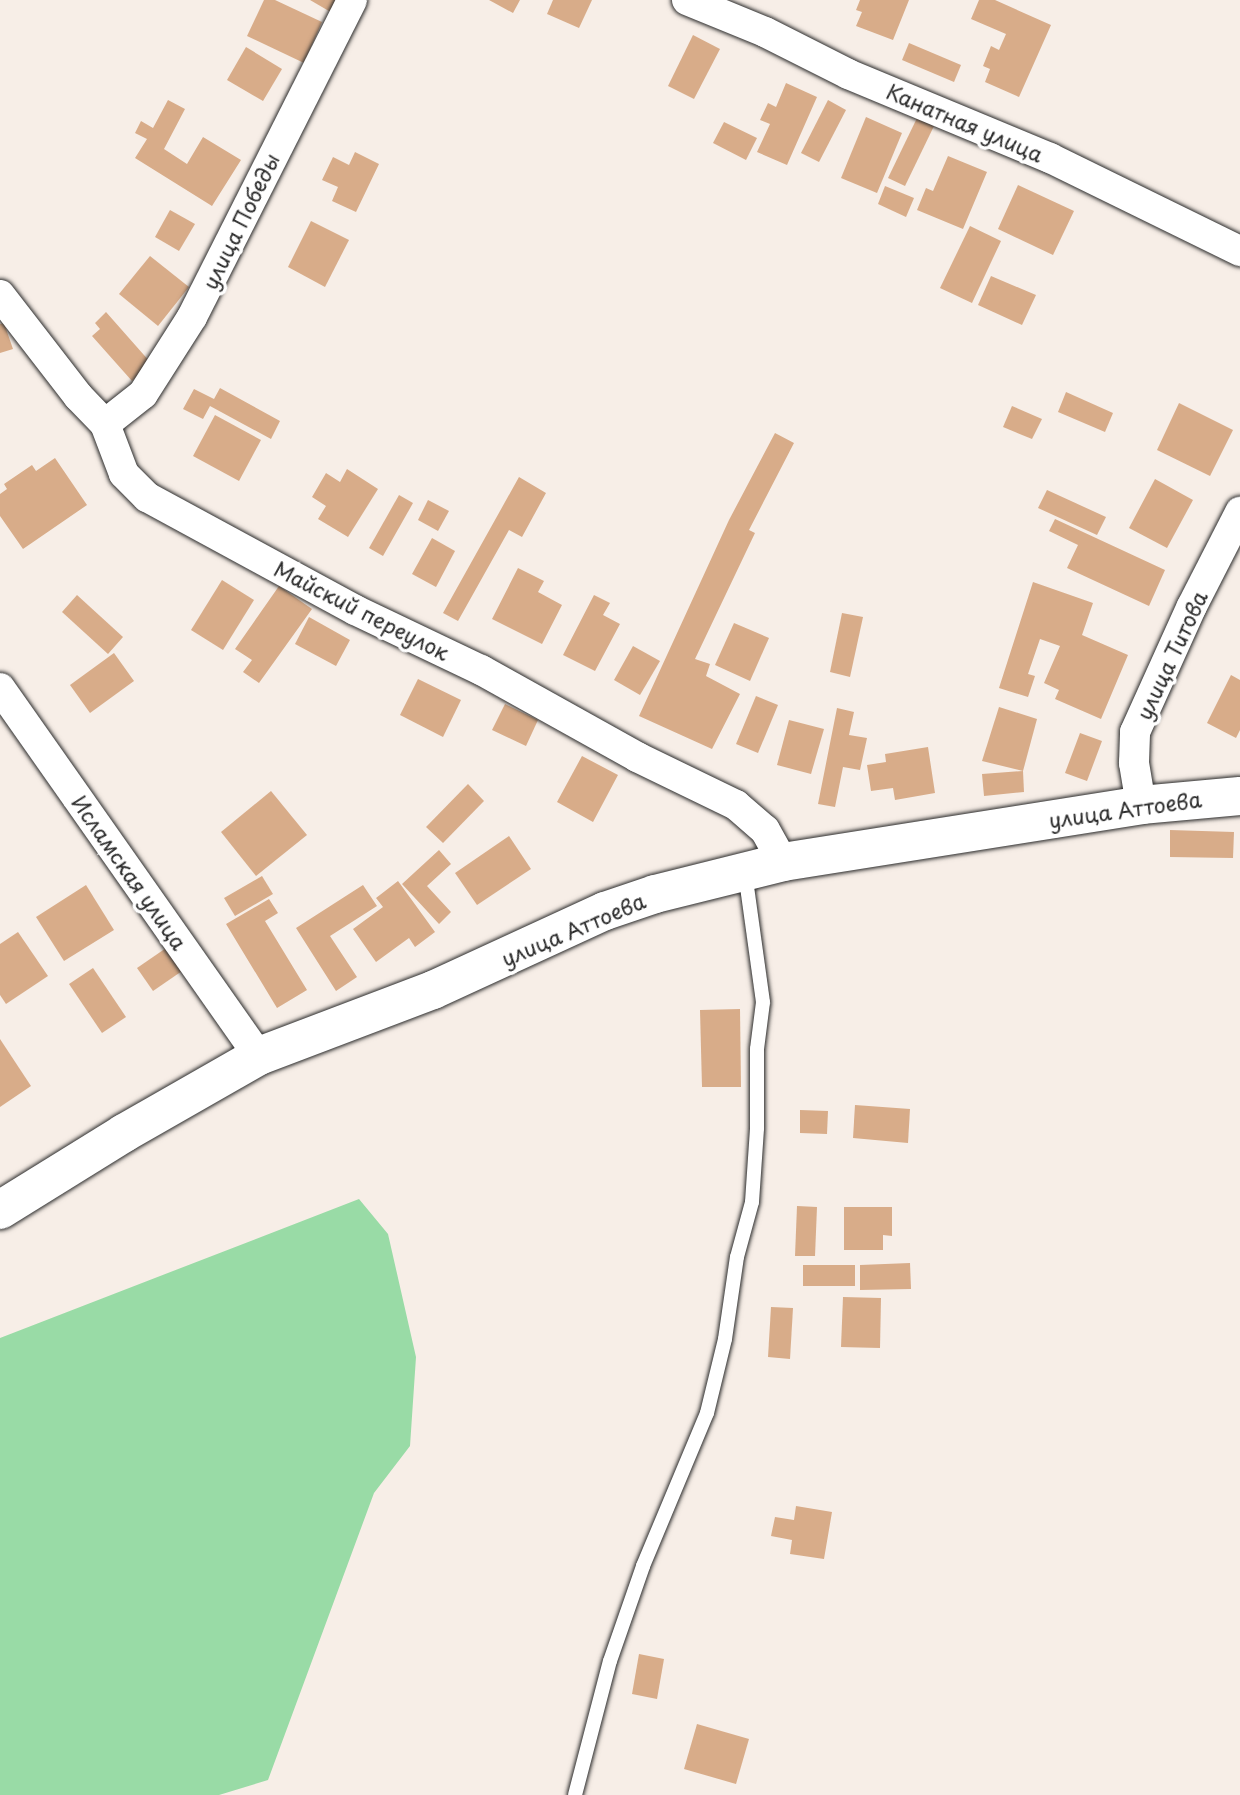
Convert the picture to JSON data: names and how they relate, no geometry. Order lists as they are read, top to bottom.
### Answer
{
  "streets": {
    "street": [
      "Канатная улица",
      "улица Победы",
      "Майский переулок",
      "улица Титова",
      "улица Аттоева",
      "Исламская улица"
    ]
  },
  "crossings": [
    ["улица Победы", "Майский переулок"],
    ["Майский переулок", "улица Аттоева"],
    ["улица Титова", "улица Аттоева"],
    ["улица Аттоева", "Исламская улица"]
  ]
}
